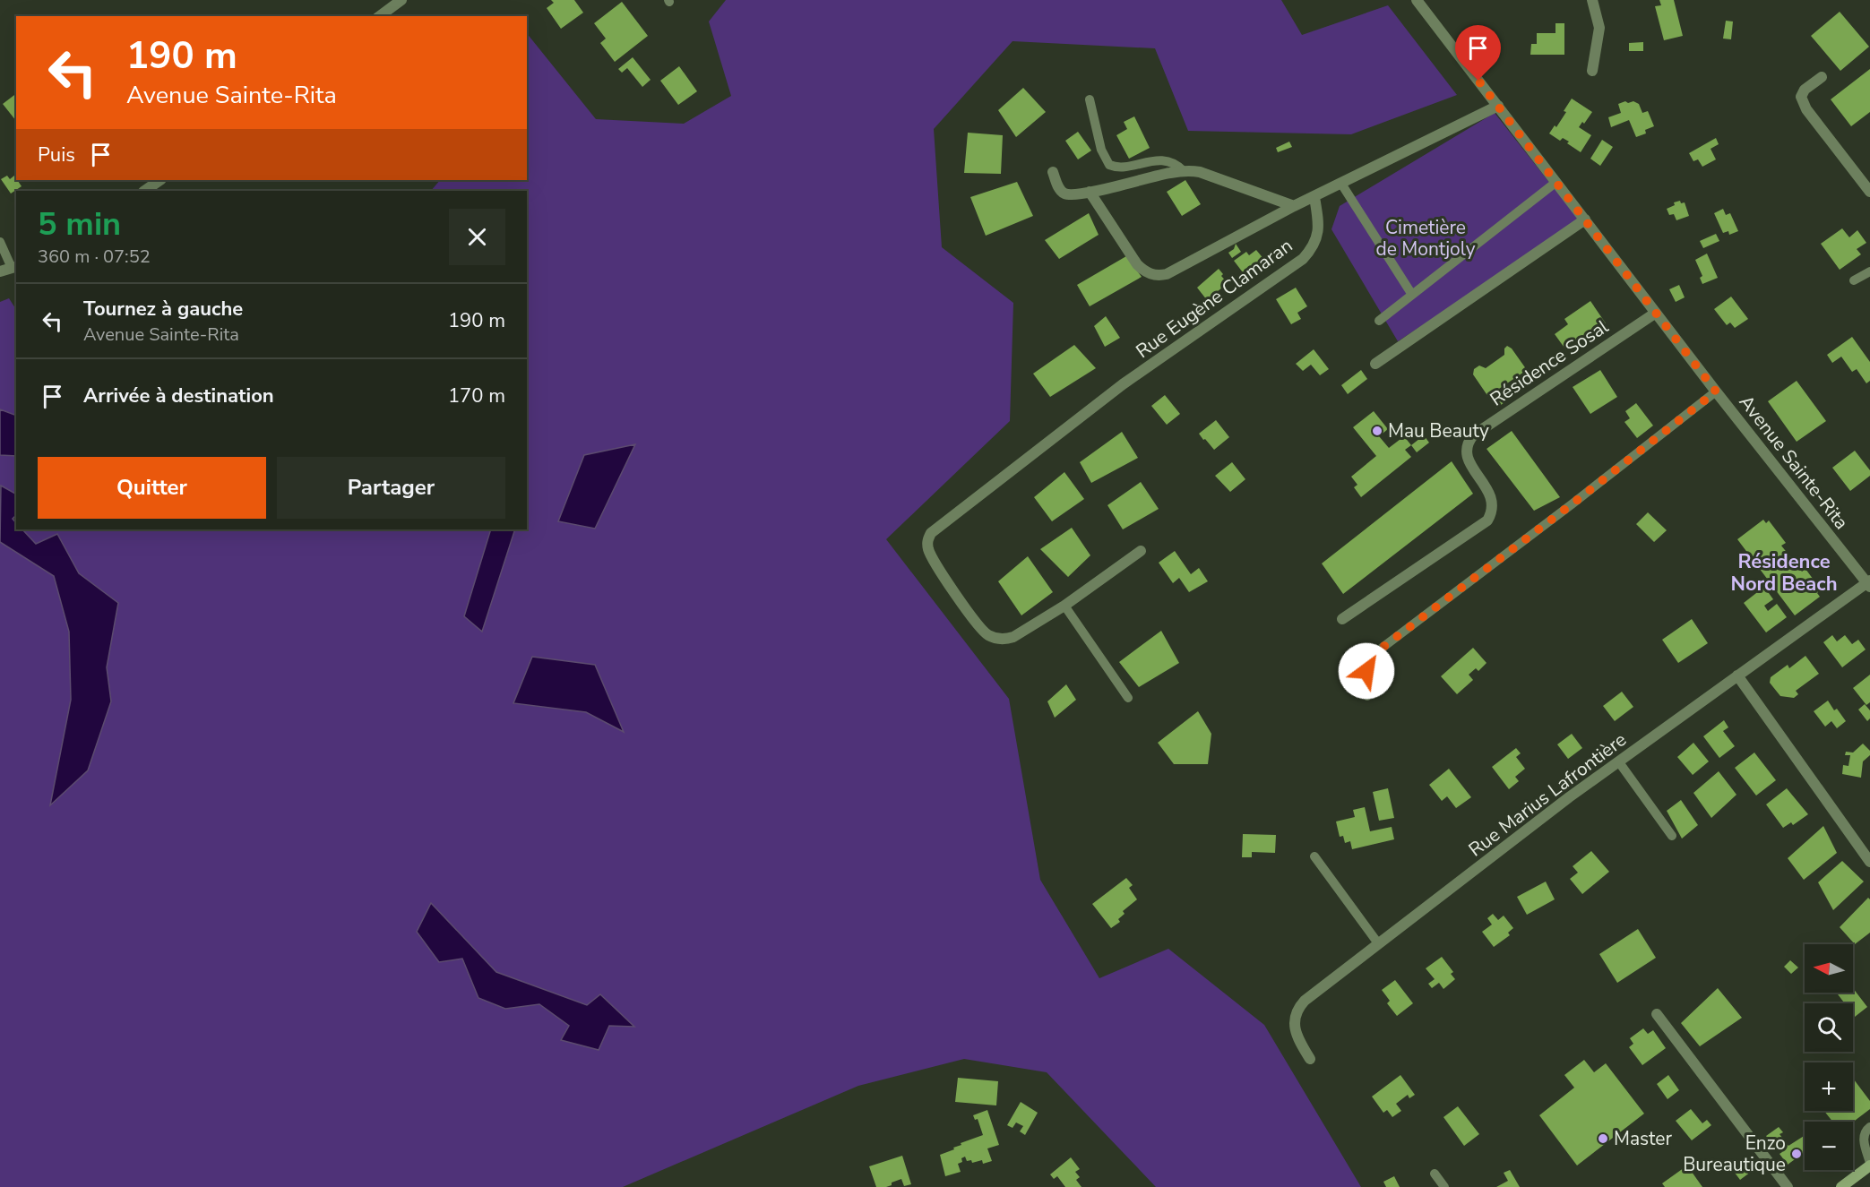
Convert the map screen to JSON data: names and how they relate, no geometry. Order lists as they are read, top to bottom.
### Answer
{
  "streets": {
    "street": [
      "Rue Eugène Clamaran",
      "Résidence Sosal",
      "Avenue Sainte-Rita",
      "Rue Marius Lafrontière"
    ]
  },
  "crossings": [
    ["Résidence Sosal", "Avenue Sainte-Rita"],
    ["Avenue Sainte-Rita", "Rue Marius Lafrontière"]
  ],
  "districts": ["Résidence Nord Beach"],
  "parks": ["Cimetière de Montjoly"],
  "places": ["Mau Beauty", "Master", "Enzo Bureautique"],
  "north": "left",
  "page": {
    "turn": ["190 m", "Avenue Sainte-Rita"],
    "then": "Puis",
    "heading": ["5 min", "360 m · 07:52"],
    "list": [
      {
        "name": "Tournez à gauche",
        "note": "Avenue Sainte-Rita",
        "value": "190 m"
      },
      {
        "name": "Arrivée à destination",
        "value": "170 m"
      }
    ],
    "buttons": ["Quitter", "Partager"],
    "map_buttons": ["+", "−"]
  }
}
